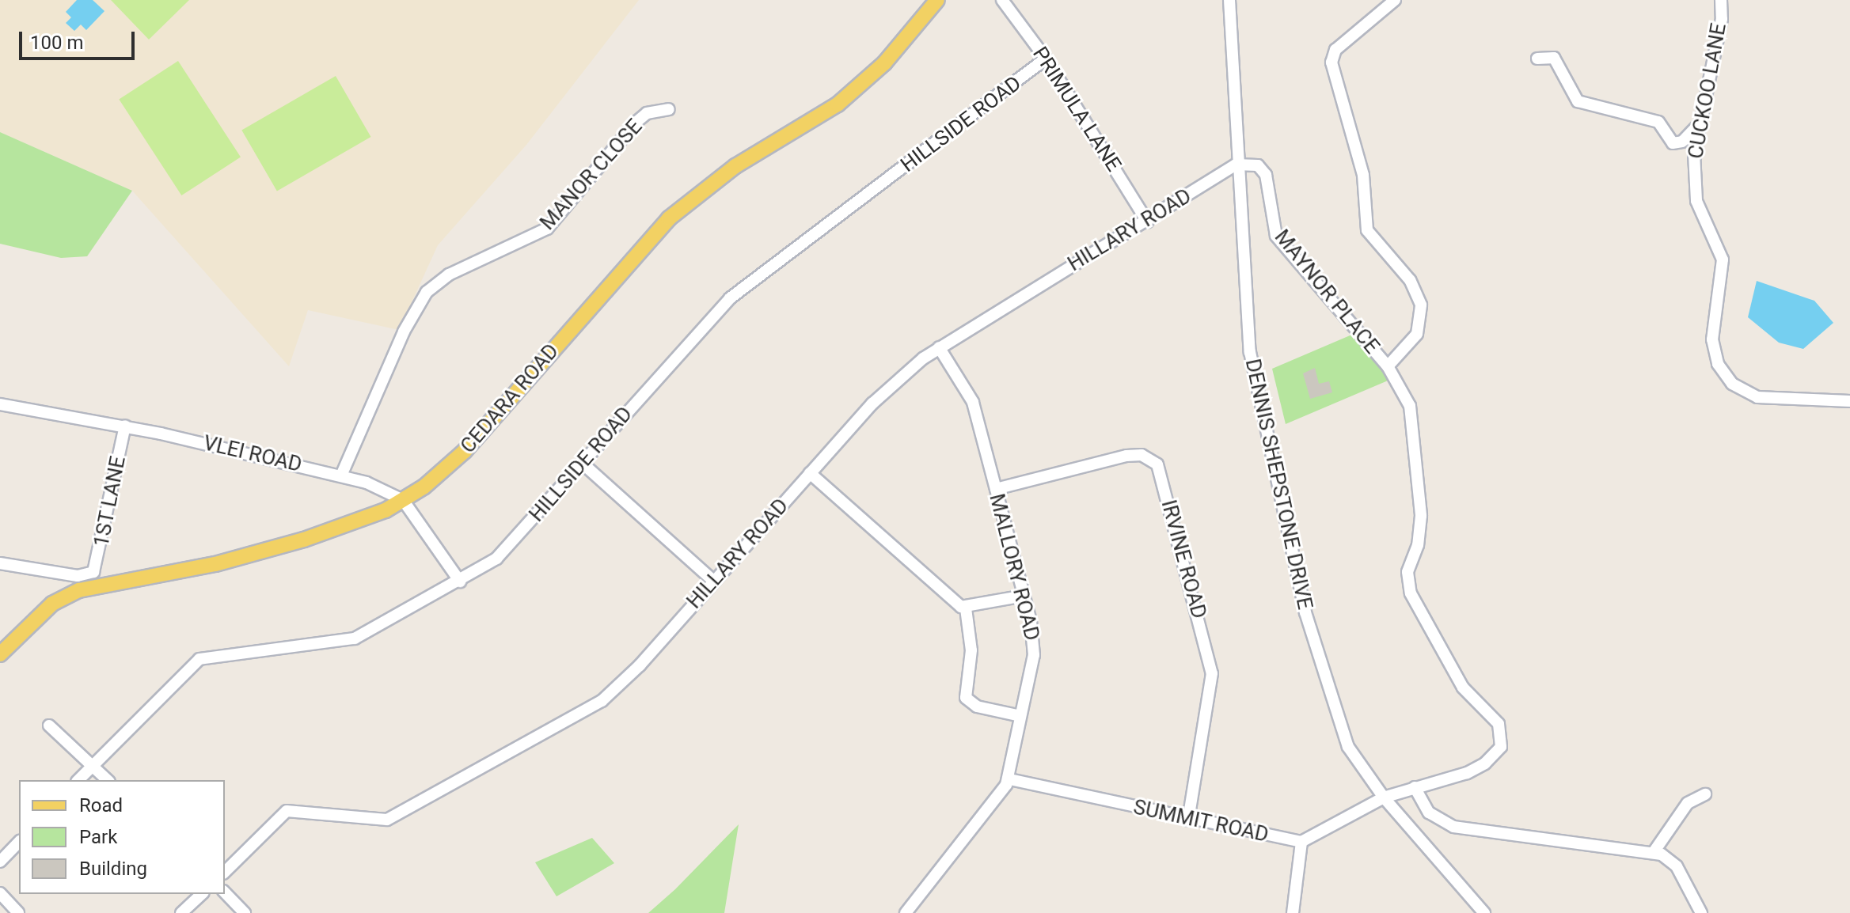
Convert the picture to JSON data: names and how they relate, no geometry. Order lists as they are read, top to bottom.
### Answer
{
  "streets": {
    "main road": ["CEDARA ROAD"],
    "street": [
      "CUCKOO LANE",
      "PRIMULA LANE",
      "HILLSIDE ROAD",
      "MANOR CLOSE",
      "HILLARY ROAD",
      "MAYNOR PLACE",
      "VLEI ROAD",
      "DENNIS SHEPSTONE DRIVE",
      "1ST LANE",
      "IRVINE ROAD",
      "MALLORY ROAD",
      "SUMMIT ROAD"
    ]
  },
  "crossings": [
    ["PRIMULA LANE", "HILLSIDE ROAD"],
    ["PRIMULA LANE", "HILLARY ROAD"],
    ["MANOR CLOSE", "VLEI ROAD"],
    ["HILLARY ROAD", "MAYNOR PLACE"],
    ["HILLARY ROAD", "DENNIS SHEPSTONE DRIVE"],
    ["HILLARY ROAD", "MALLORY ROAD"],
    ["MAYNOR PLACE", "DENNIS SHEPSTONE DRIVE"],
    ["CEDARA ROAD", "VLEI ROAD"],
    ["VLEI ROAD", "1ST LANE"],
    ["IRVINE ROAD", "MALLORY ROAD"],
    ["IRVINE ROAD", "SUMMIT ROAD"],
    ["MALLORY ROAD", "SUMMIT ROAD"]
  ],
  "legend": ["Road", "Park", "Building"],
  "scale_bar": "100 m"
}
